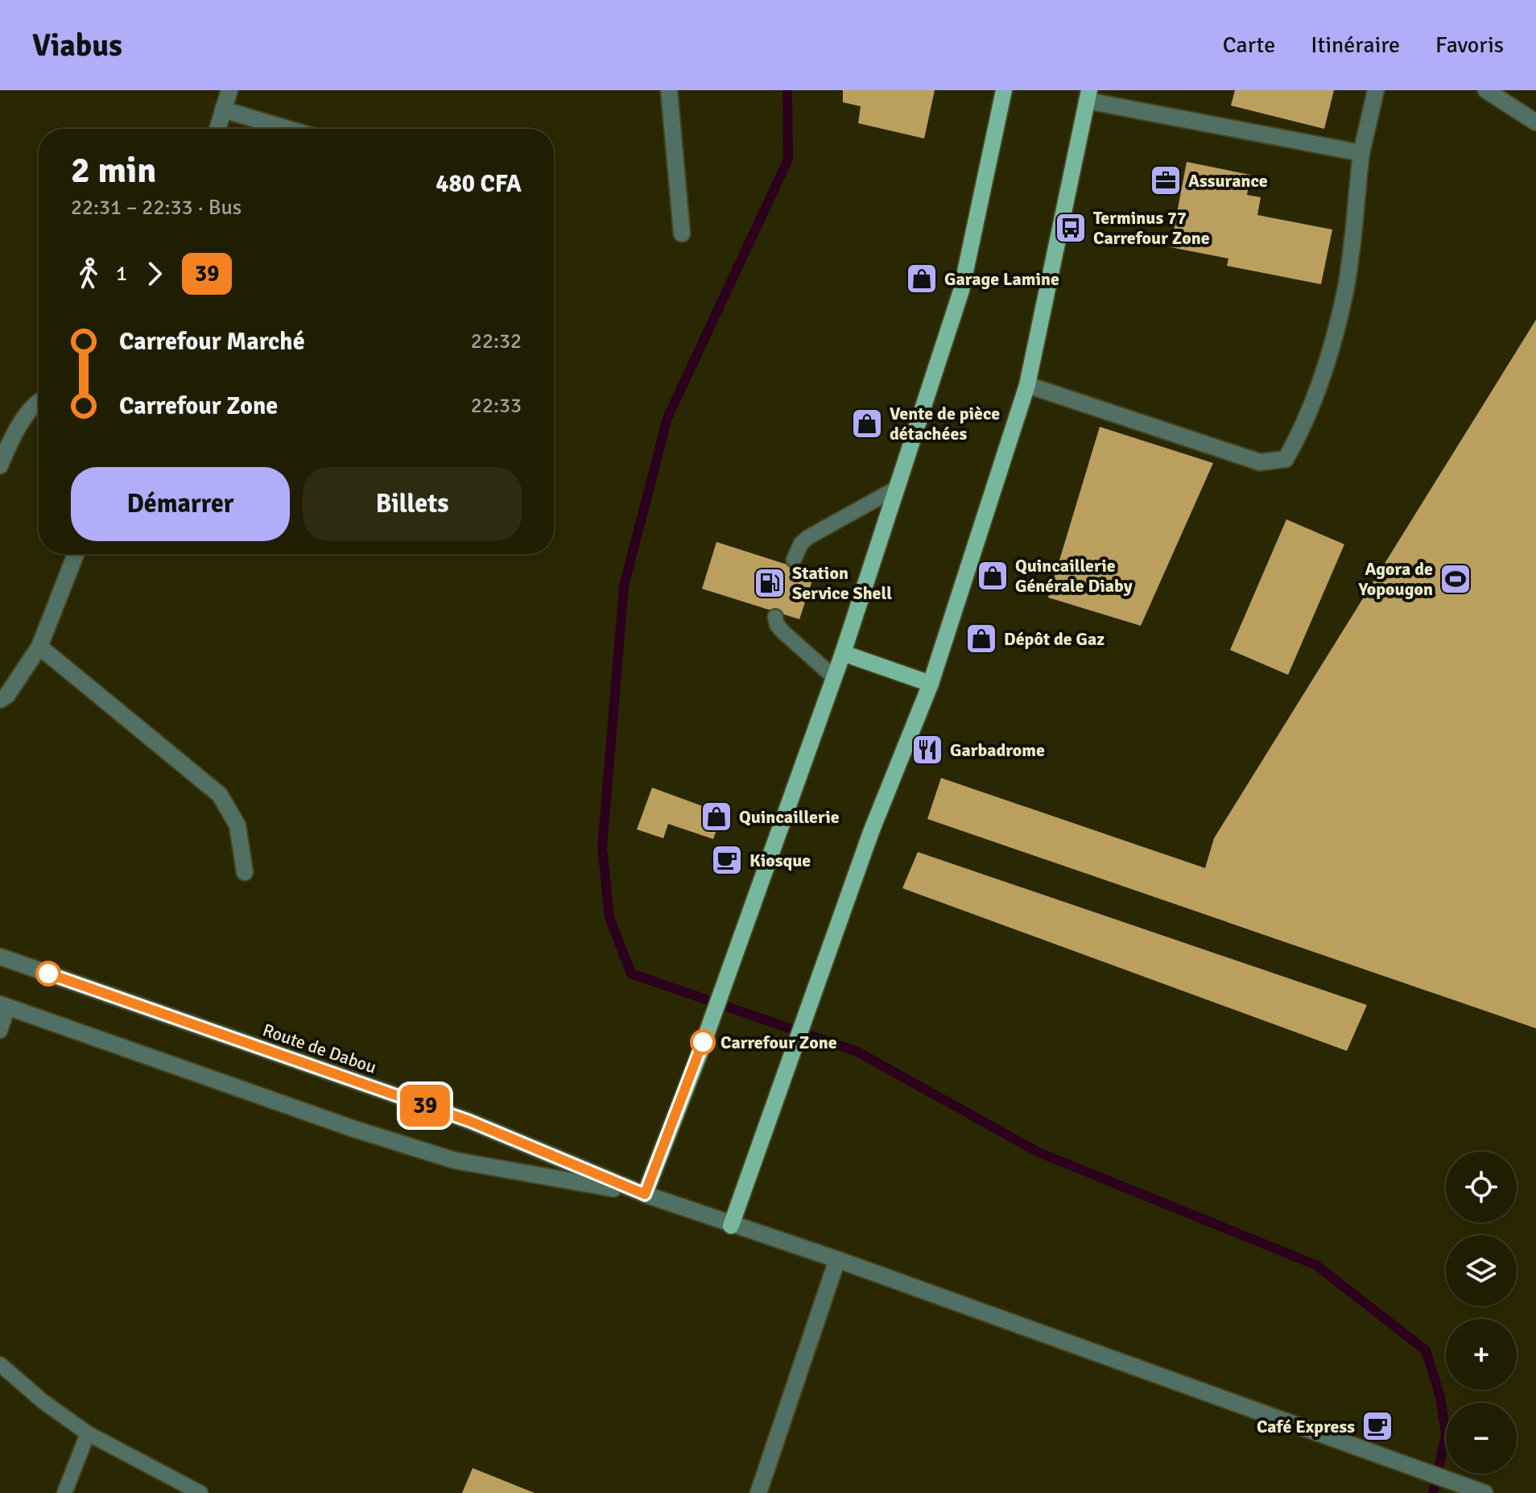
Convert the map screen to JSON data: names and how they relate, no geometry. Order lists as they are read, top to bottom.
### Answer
{
  "streets": {
    "street": ["Route de Dabou"]
  },
  "places": {
    "office": ["Assurance"],
    "bus stop": ["Terminus 77 Carrefour Zone"],
    "shop": [
      "Garage Lamine",
      "Vente de pièce détachées",
      "Quincaillerie Générale Diaby",
      "Dépôt de Gaz",
      "Quincaillerie"
    ],
    "sports": ["Agora de Yopougon"],
    "fuel station": ["Station Service Shell"],
    "restaurant": ["Garbadrome"],
    "cafe": ["Kiosque", "Café Express"],
    "other": ["Carrefour Zone"]
  },
  "lines": ["bus line 39"],
  "page": {
    "header": "Viabus",
    "nav": ["Carte", "Itinéraire", "Favoris"],
    "on_map": "39",
    "heading": ["2 min", "22:31 – 22:33 · Bus", "480 CFA"],
    "legs": ["1", "39"],
    "list": [
      {
        "name": "Carrefour Marché",
        "value": "22:32"
      },
      {
        "name": "Carrefour Zone",
        "value": "22:33"
      }
    ],
    "buttons": ["Démarrer", "Billets"],
    "map_buttons": ["+", "−"]
  }
}
